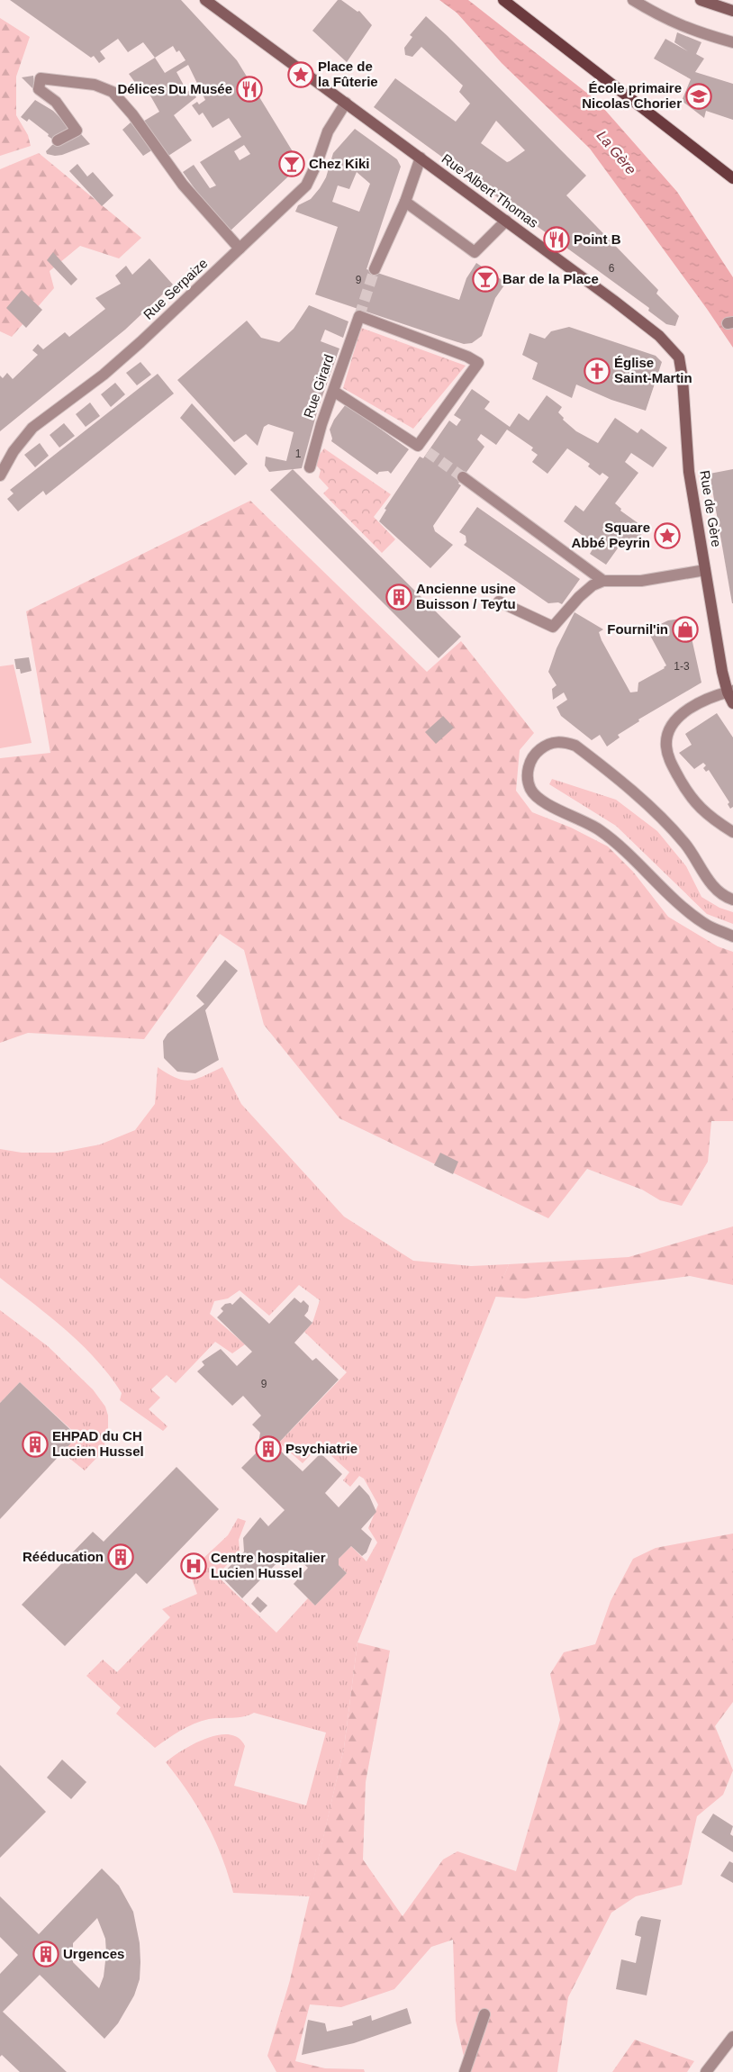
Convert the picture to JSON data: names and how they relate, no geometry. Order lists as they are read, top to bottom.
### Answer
{
  "streets": {
    "main road": ["Rue Albert Thomas", "Rue de Gère"],
    "street": ["Rue Serpaize", "Rue Girard"]
  },
  "crossings": [
    ["Rue Albert Thomas", "Rue Serpaize"],
    ["Rue Albert Thomas", "Rue de Gère"]
  ],
  "water": ["La Gère"],
  "places": {
    "place": ["Place de la Fûterie", "Square Abbé Peyrin"],
    "restaurant": ["Délices Du Musée", "Point B"],
    "school or university": ["École primaire Nicolas Chorier"],
    "bar": ["Chez Kiki", "Bar de la Place"],
    "church": ["Église Saint-Martin"],
    "building": [
      "Ancienne usine Buisson / Teytu",
      "EHPAD du CH Lucien Hussel",
      "Psychiatrie",
      "Rééducation",
      "Urgences"
    ],
    "shop": ["Fournil'in"],
    "hospital": ["Centre hospitalier Lucien Hussel"]
  },
  "house_numbers": [
    "6",
    "9",
    "1",
    "1-3",
    "9"
  ]
}
